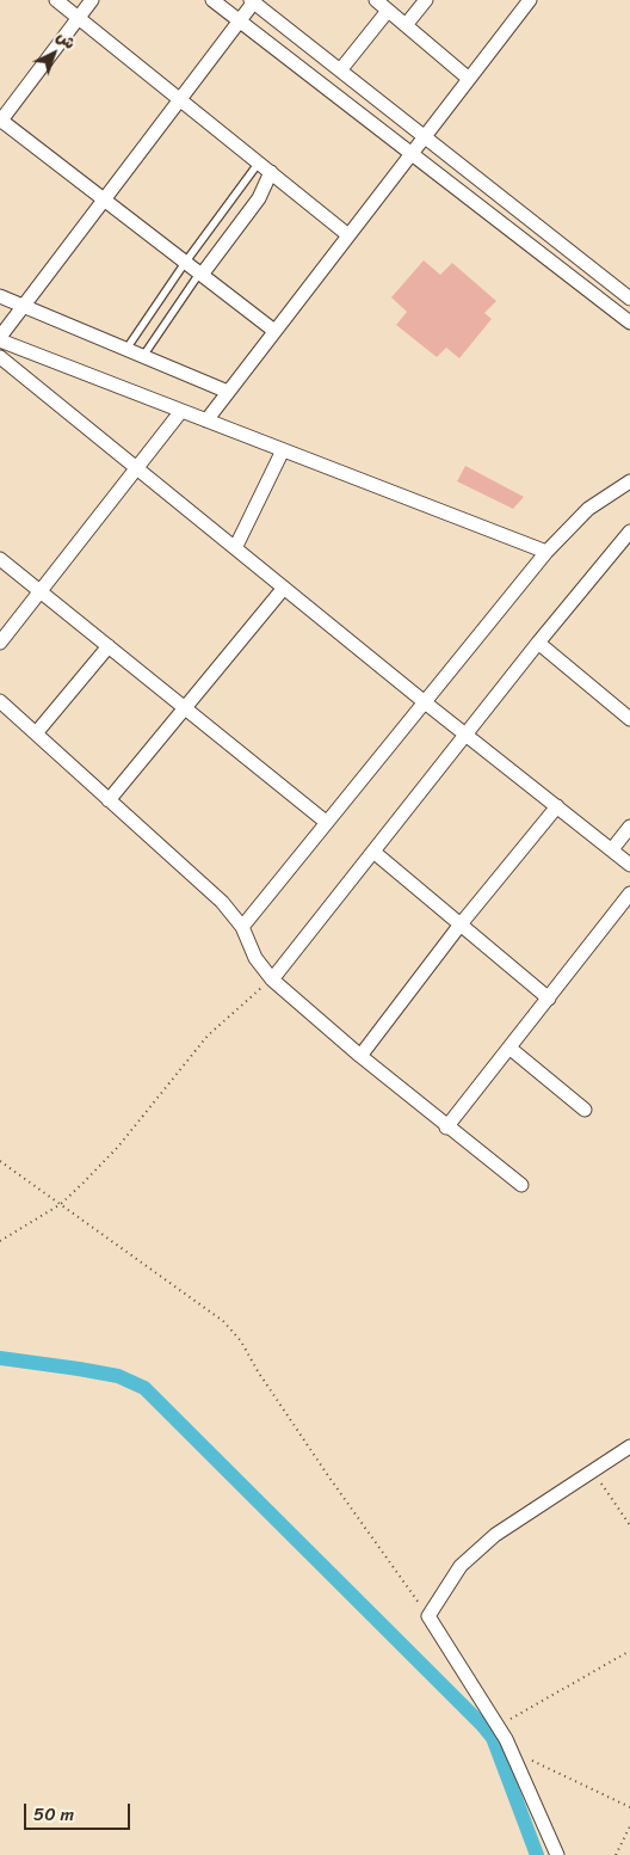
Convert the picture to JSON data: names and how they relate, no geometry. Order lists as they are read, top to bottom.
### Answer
{
  "scale_bar": "50 m",
  "north": "top right"
}
